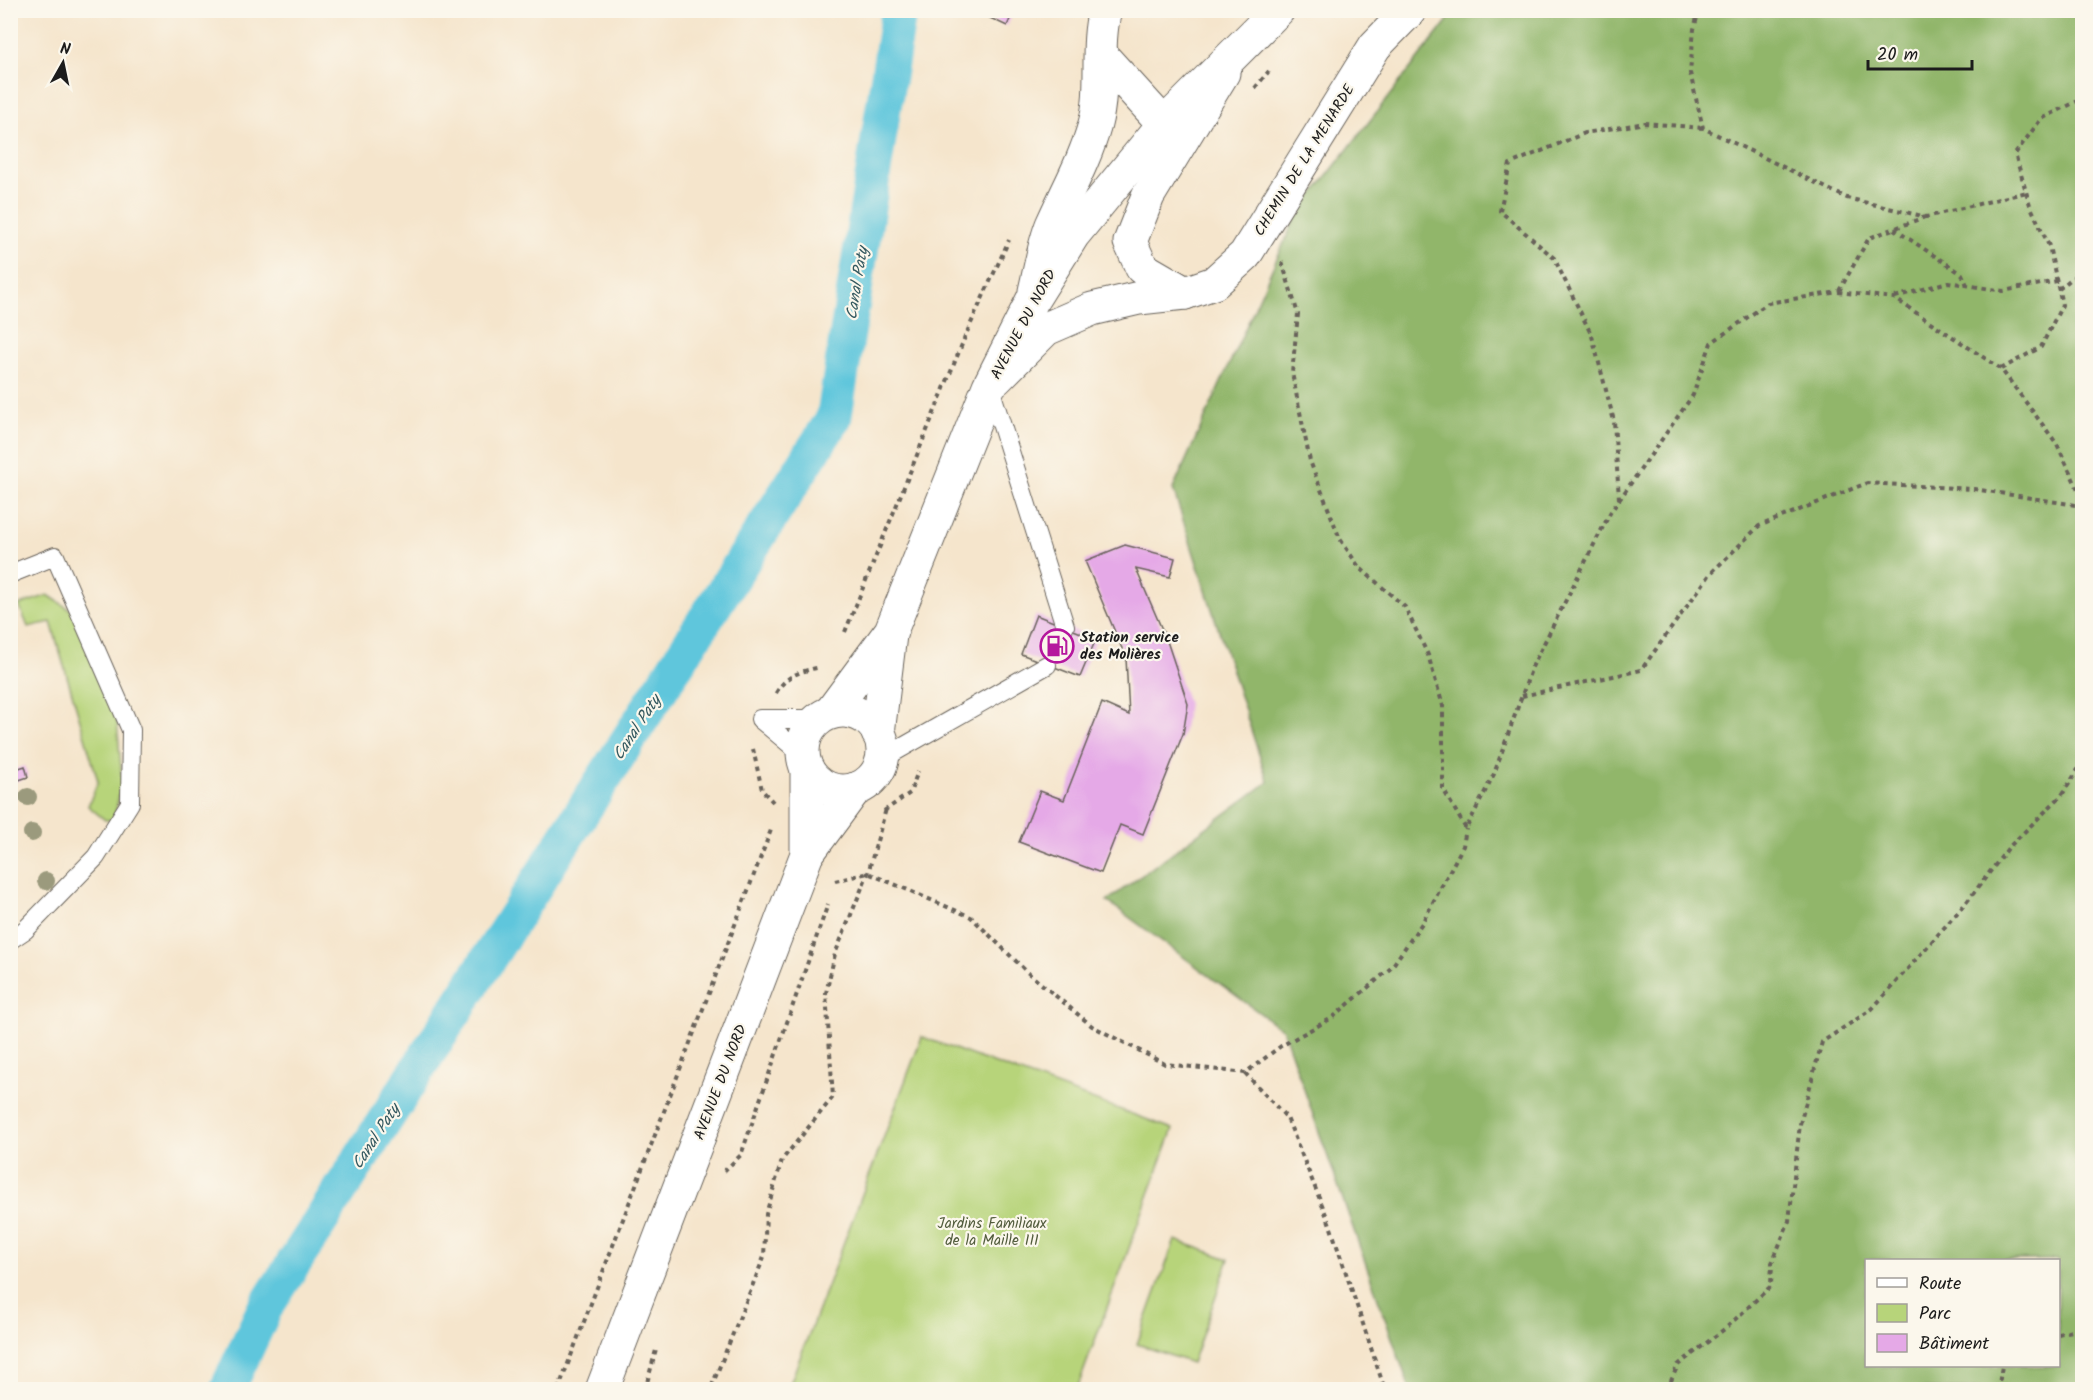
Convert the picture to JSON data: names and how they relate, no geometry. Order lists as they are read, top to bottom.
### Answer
{
  "streets": {
    "main road": ["CHEMIN DE LA MENARDE", "AVENUE DU NORD"]
  },
  "crossings": [
    ["CHEMIN DE LA MENARDE", "AVENUE DU NORD"]
  ],
  "water": ["Canal Paty"],
  "parks": ["Jardins Familiaux de la Maille III"],
  "places": {
    "fuel station": ["Station service des Molières"]
  },
  "legend": ["Route", "Parc", "Bâtiment"],
  "scale_bar": "20 m",
  "north": "top"
}
